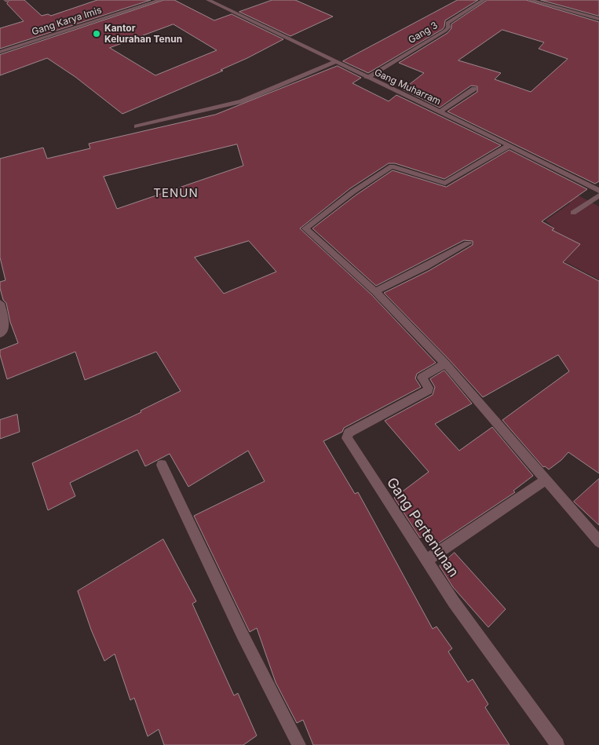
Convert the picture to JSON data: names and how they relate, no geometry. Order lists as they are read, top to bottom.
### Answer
{
  "streets": {
    "street": [
      "Gang Karya Imis",
      "Gang 3",
      "Gang Muharram",
      "Gang Pertenunan"
    ]
  },
  "crossings": [
    ["Gang 3", "Gang Muharram"]
  ],
  "districts": ["TENUN"],
  "places": ["Kantor Kelurahan Tenun"]
}
